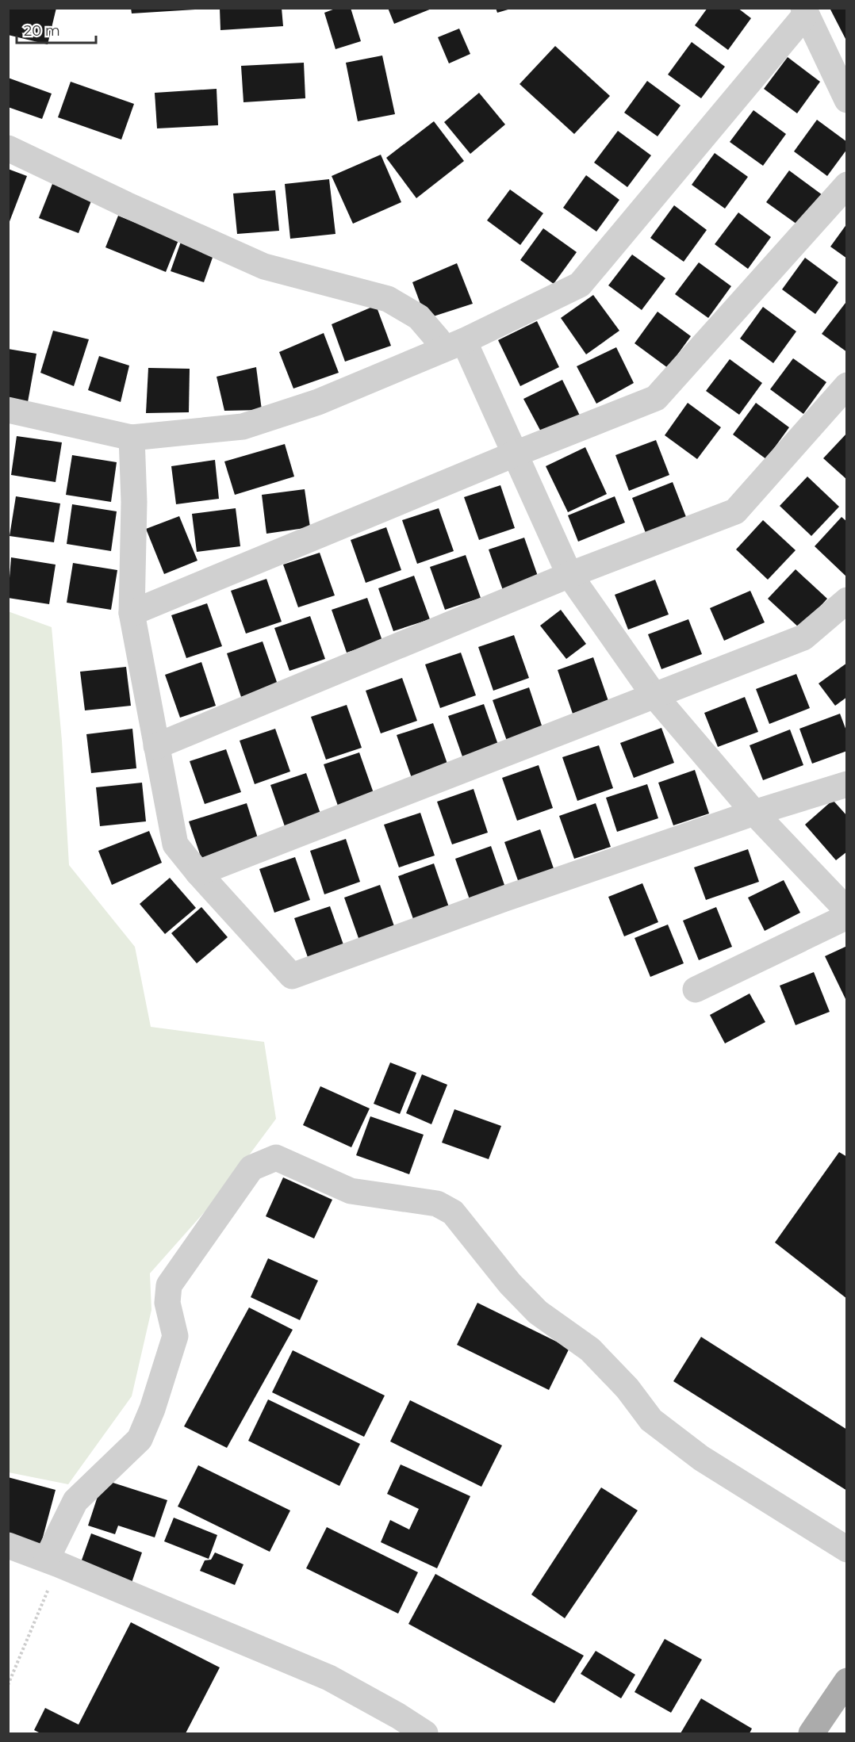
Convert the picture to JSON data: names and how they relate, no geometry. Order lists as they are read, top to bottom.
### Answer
{
  "scale_bar": "20 m"
}
